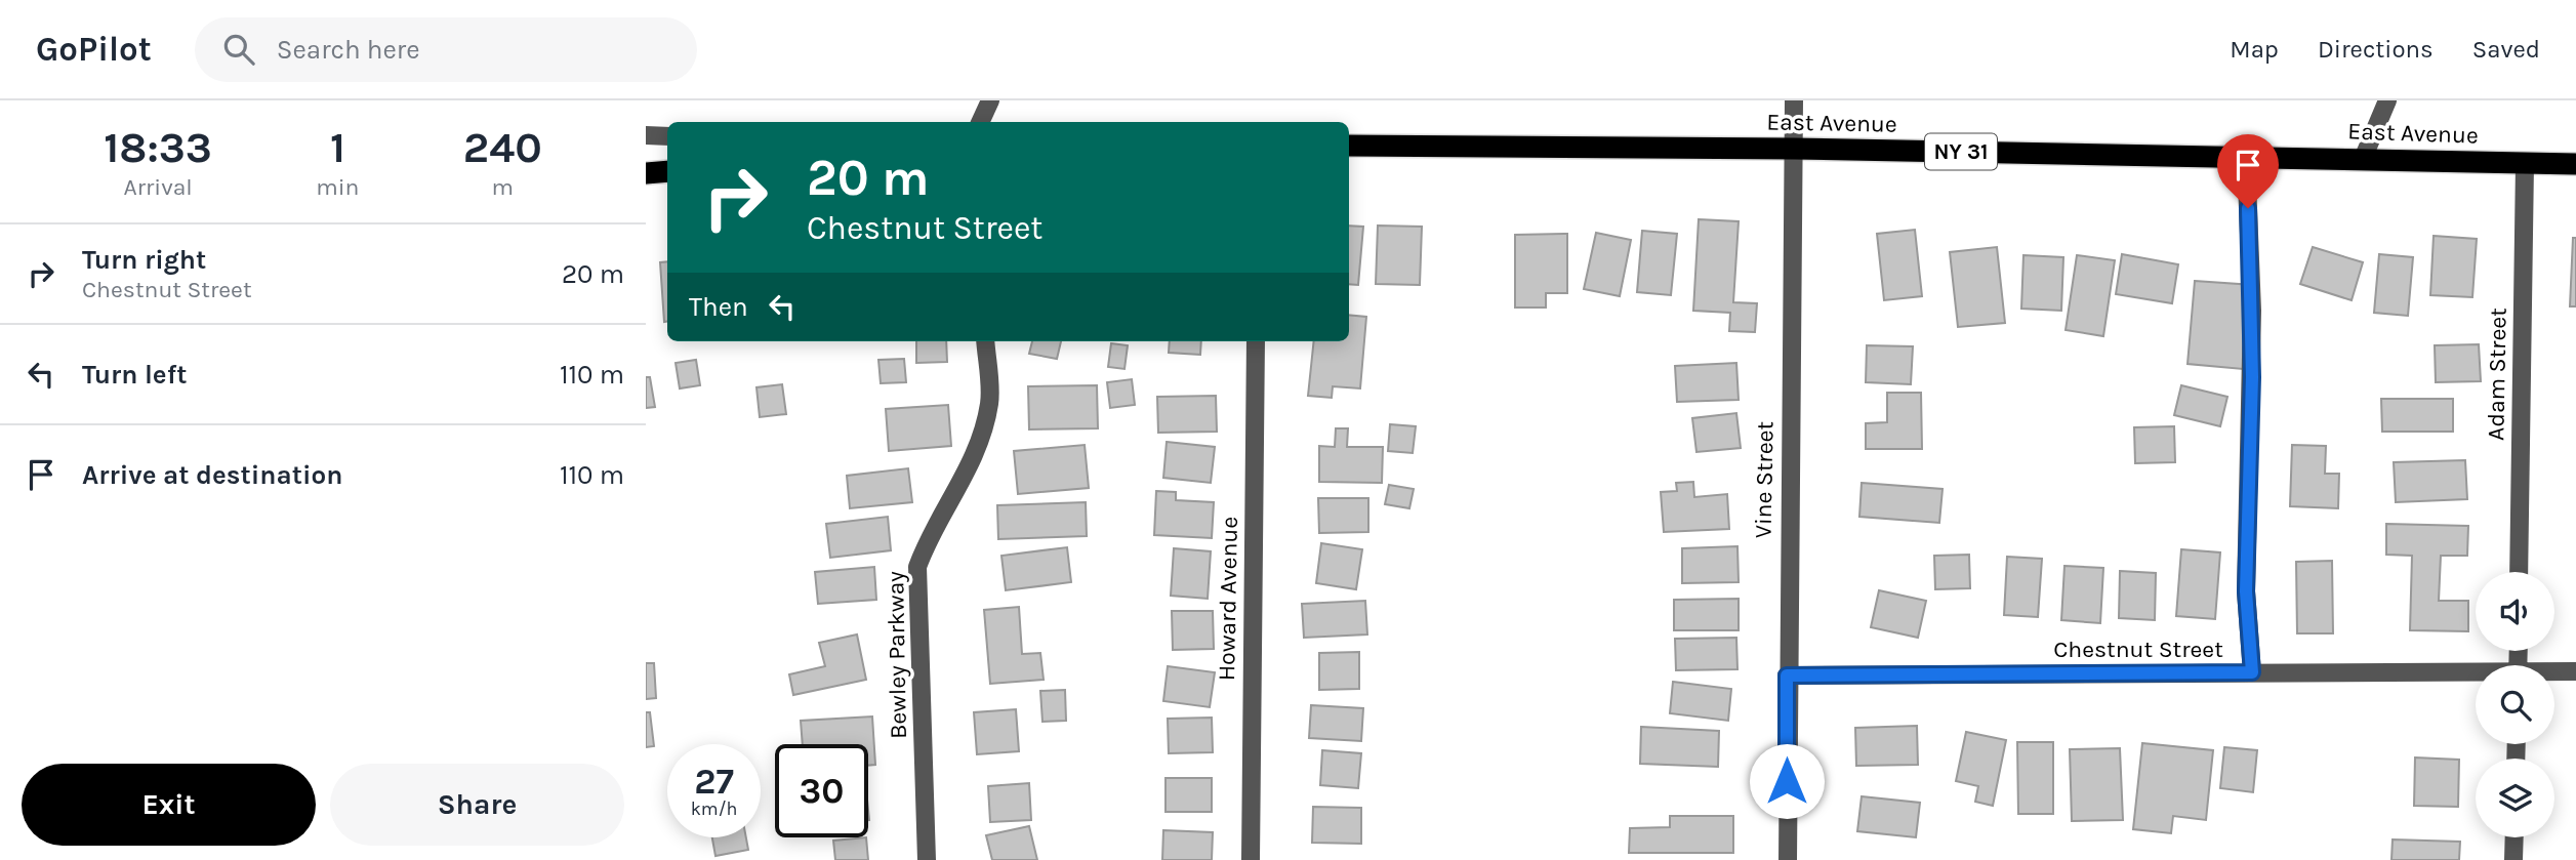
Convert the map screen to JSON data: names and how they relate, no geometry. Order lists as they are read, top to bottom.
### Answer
{
  "streets": {
    "highway": ["East Avenue", "NY 31"],
    "street": [
      "Adam Street",
      "Vine Street",
      "Howard Avenue",
      "Chestnut Street",
      "Bewley Parkway"
    ]
  },
  "crossings": [
    ["East Avenue", "Adam Street"],
    ["East Avenue", "Vine Street"],
    ["Vine Street", "Chestnut Street"]
  ],
  "page": {
    "header": "GoPilot",
    "search": "Search here",
    "nav": ["Map", "Directions", "Saved"],
    "eta": [
      "18:33",
      "Arrival",
      "1",
      "min",
      "240",
      "m"
    ],
    "turn": ["20 m", "Chestnut Street"],
    "list": [
      {
        "name": "Turn right",
        "note": "Chestnut Street",
        "value": "20 m"
      },
      {
        "name": "Turn left",
        "value": "110 m"
      },
      {
        "name": "Arrive at destination",
        "value": "110 m"
      }
    ],
    "then": "Then",
    "speed": "27 km/h",
    "limit": "30",
    "buttons": ["Exit", "Share"]
  }
}
